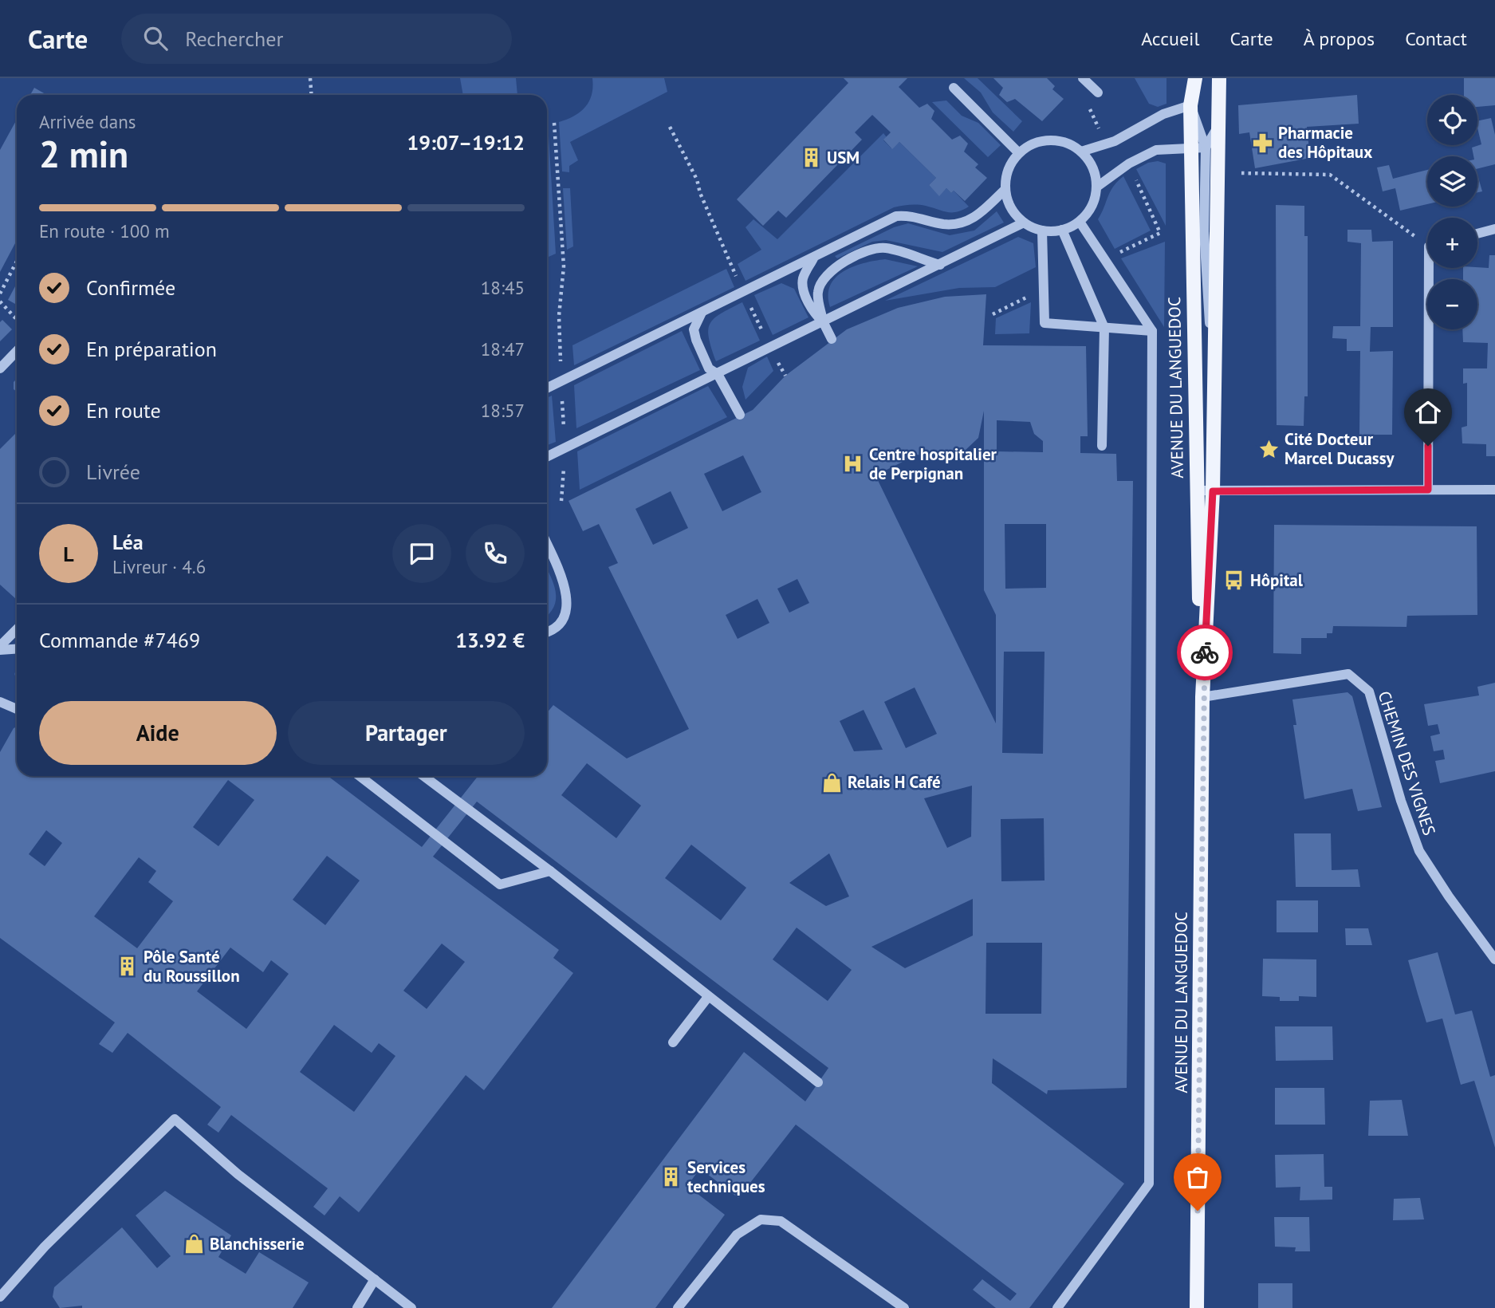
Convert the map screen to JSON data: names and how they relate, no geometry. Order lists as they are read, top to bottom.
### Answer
{
  "streets": {
    "main road": ["AVENUE DU LANGUEDOC"],
    "street": ["CHEMIN DES VIGNES"]
  },
  "crossings": [
    ["AVENUE DU LANGUEDOC", "CHEMIN DES VIGNES"]
  ],
  "places": {
    "pharmacy": ["Pharmacie des Hôpitaux"],
    "building": ["USM", "Pôle Santé du Roussillon", "Services techniques"],
    "place": ["Cité Docteur Marcel Ducassy"],
    "hospital": ["Centre hospitalier de Perpignan"],
    "bus stop": ["Hôpital"],
    "shop": ["Relais H Café", "Blanchisserie"]
  },
  "page": {
    "header": "Carte",
    "search": "Rechercher",
    "nav": [
      "Accueil",
      "Carte",
      "À propos",
      "Contact"
    ],
    "map_buttons": ["+", "−"],
    "heading": ["2 min", "Arrivée dans", "19:07–19:12"],
    "panel": [
      "Léa",
      "Livreur · 4.6",
      "Commande #7469",
      "13.92 €"
    ],
    "bar": "En route · 100 m",
    "list": [
      ["Confirmée", "18:45"],
      ["En préparation", "18:47"],
      ["En route", "18:57"],
      "Livrée"
    ],
    "round": "L",
    "buttons": ["Aide", "Partager"]
  }
}
